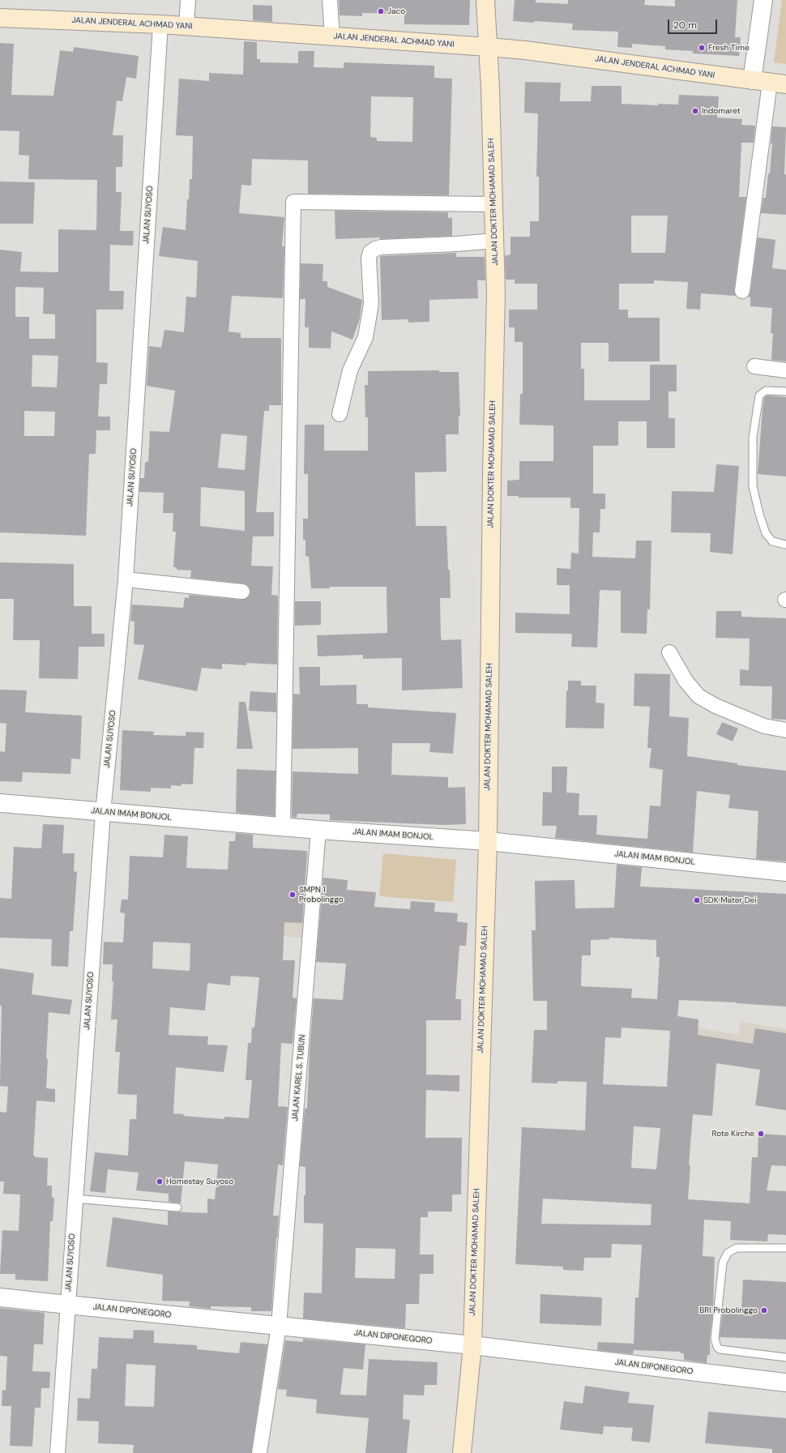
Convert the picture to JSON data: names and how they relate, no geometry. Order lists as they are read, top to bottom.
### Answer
{
  "streets": {
    "main road": ["JALAN JENDERAL ACHMAD YANI", "JALAN DOKTER MOHAMAD SALEH"],
    "street": [
      "JALAN SUYOSO",
      "JALAN IMAM BONJOL",
      "JALAN KAREL S. TUBUN",
      "JALAN DIPONEGORO"
    ]
  },
  "crossings": [
    ["JALAN JENDERAL ACHMAD YANI", "JALAN DOKTER MOHAMAD SALEH"],
    ["JALAN JENDERAL ACHMAD YANI", "JALAN SUYOSO"],
    ["JALAN DOKTER MOHAMAD SALEH", "JALAN IMAM BONJOL"],
    ["JALAN DOKTER MOHAMAD SALEH", "JALAN DIPONEGORO"],
    ["JALAN SUYOSO", "JALAN IMAM BONJOL"],
    ["JALAN SUYOSO", "JALAN DIPONEGORO"],
    ["JALAN IMAM BONJOL", "JALAN KAREL S. TUBUN"],
    ["JALAN KAREL S. TUBUN", "JALAN DIPONEGORO"]
  ],
  "places": [
    "Jaco",
    "Fresh Time",
    "Indomaret",
    "SMPN 1 Probolinggo",
    "SDK Mater Dei",
    "Rote Kirche",
    "Homestay Suyoso",
    "BRI Probolinggo"
  ],
  "scale_bar": "20 m"
}
